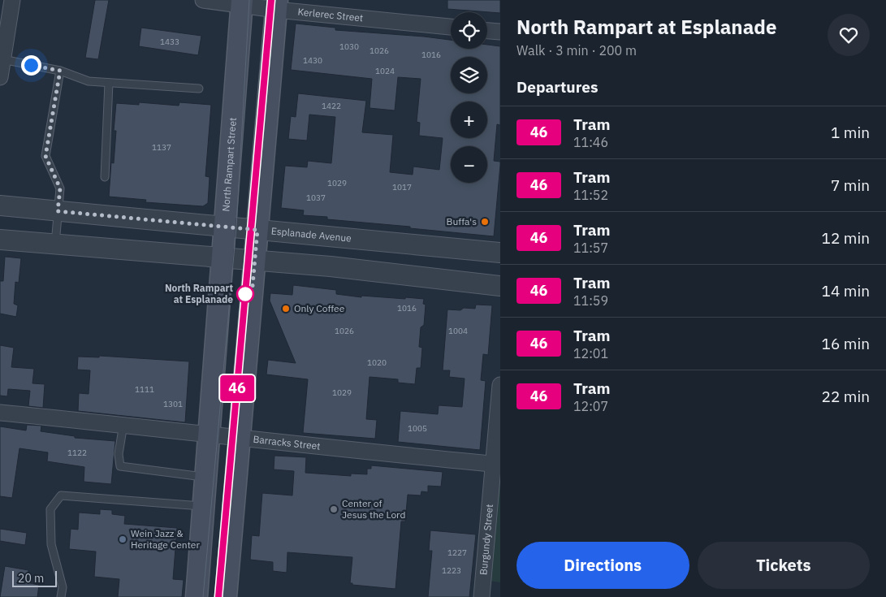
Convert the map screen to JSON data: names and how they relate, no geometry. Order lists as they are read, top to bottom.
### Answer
{
  "streets": {
    "main road": ["North Rampart Street"],
    "street": [
      "Kerlerec Street",
      "Esplanade Avenue",
      "Barracks Street",
      "Burgundy Street"
    ]
  },
  "crossings": [
    ["Kerlerec Street", "North Rampart Street"],
    ["North Rampart Street", "Esplanade Avenue"],
    ["North Rampart Street", "Barracks Street"],
    ["Barracks Street", "Burgundy Street"]
  ],
  "places": [
    "Buffa's",
    "North Rampart at Esplanade",
    "Only Coffee",
    "Center of Jesus the Lord",
    "Wein Jazz & Heritage Center"
  ],
  "lines": ["tram line 46"],
  "house_numbers": [
    "1433",
    "1030",
    "1026",
    "1016",
    "1430",
    "1024",
    "1422",
    "1137",
    "1029",
    "1017",
    "1037",
    "1016",
    "1026",
    "1004",
    "1020",
    "1111",
    "1029",
    "1301",
    "1005",
    "1122",
    "1227",
    "1223"
  ],
  "scale_bar": "20 m",
  "page": {
    "on_map": "46",
    "heading": [
      ["North Rampart at Esplanade", "Walk · 3 min · 200 m"],
      "Departures"
    ],
    "map_buttons": ["+", "−"],
    "list": [
      {
        "mark": "46",
        "name": "Tram",
        "note": "11:46",
        "value": "1 min"
      },
      {
        "mark": "46",
        "name": "Tram",
        "note": "11:52",
        "value": "7 min"
      },
      {
        "mark": "46",
        "name": "Tram",
        "note": "11:57",
        "value": "12 min"
      },
      {
        "mark": "46",
        "name": "Tram",
        "note": "11:59",
        "value": "14 min"
      },
      {
        "mark": "46",
        "name": "Tram",
        "note": "12:01",
        "value": "16 min"
      },
      {
        "mark": "46",
        "name": "Tram",
        "note": "12:07",
        "value": "22 min"
      }
    ],
    "buttons": ["Directions", "Tickets"],
    "scale": "20 m"
  }
}
